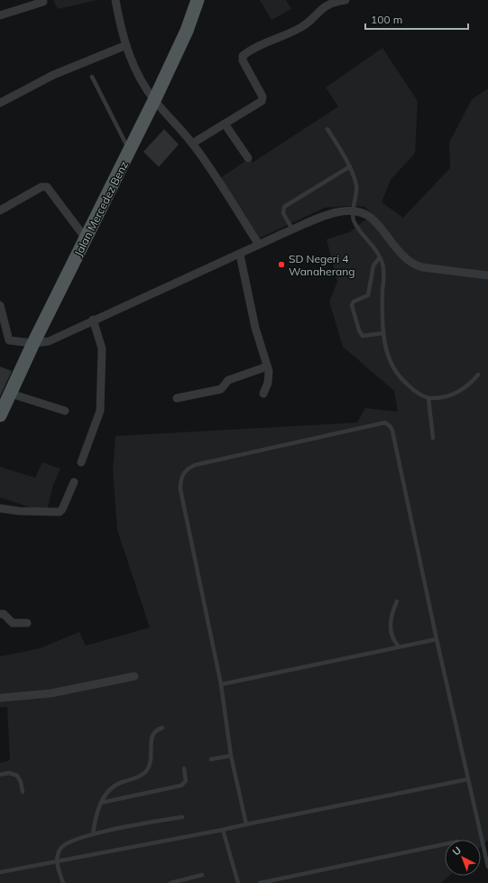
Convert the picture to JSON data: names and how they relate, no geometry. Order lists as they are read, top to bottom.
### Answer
{
  "streets": {
    "main road": ["Jalan Mercedez Benz"]
  },
  "places": ["SD Negeri 4 Wanaherang"],
  "scale_bar": "100 m",
  "north": "top left"
}
